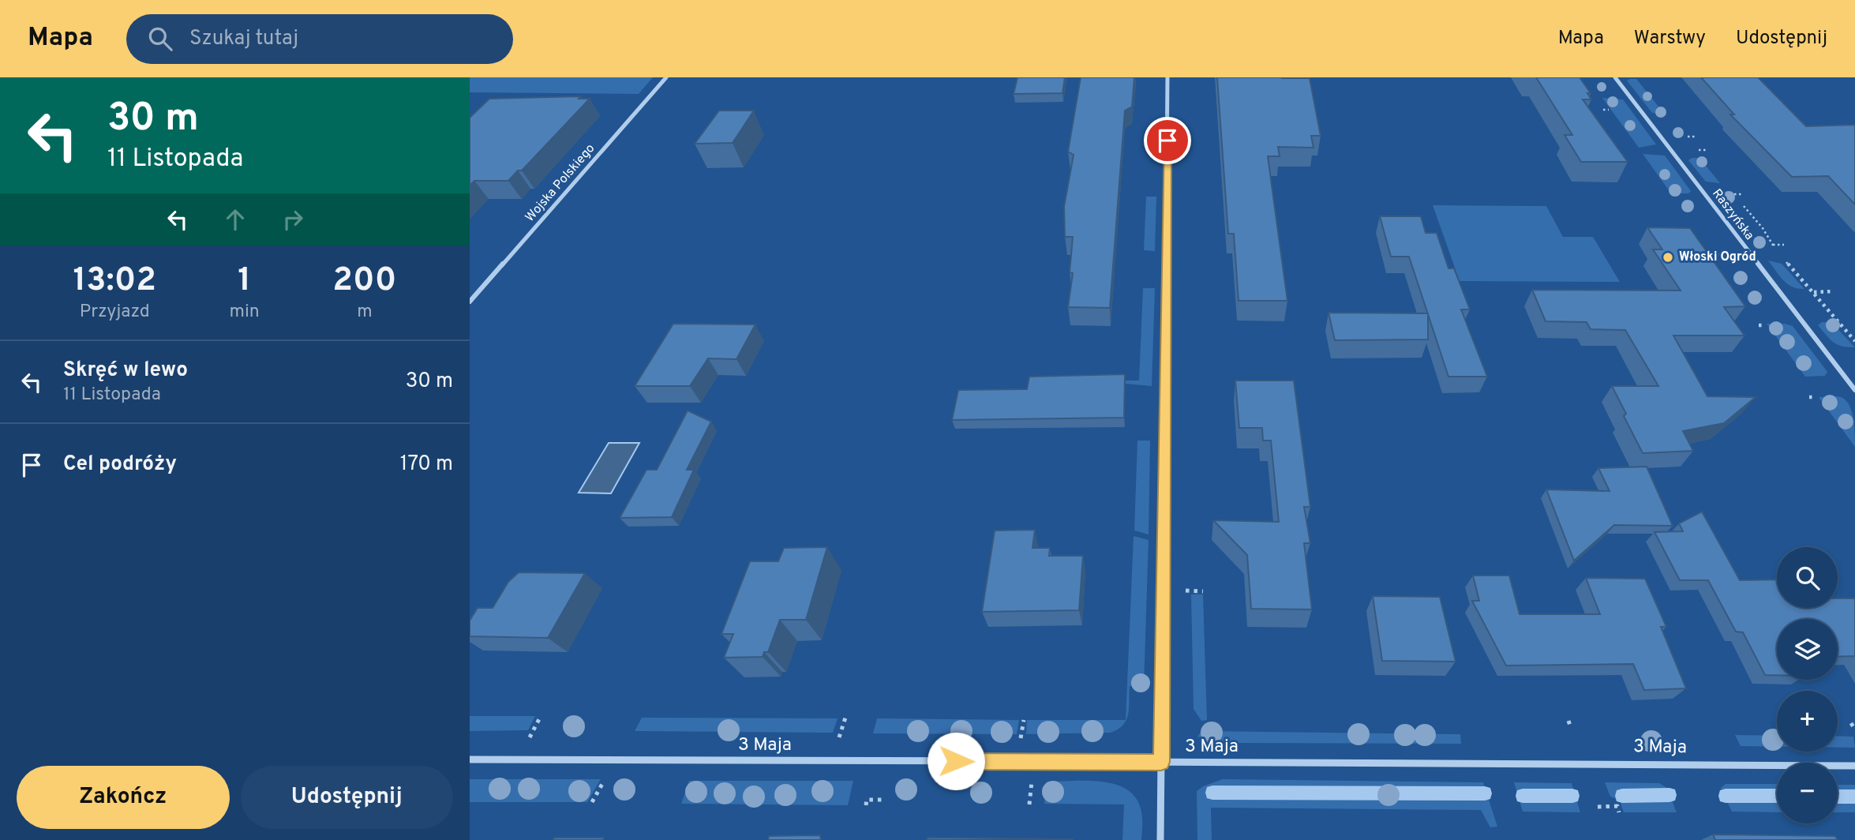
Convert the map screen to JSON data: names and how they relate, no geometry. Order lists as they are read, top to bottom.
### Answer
{
  "streets": {
    "street": ["Wojska Polskiego", "Raszyńska", "3 Maja"]
  },
  "places": ["Włoski Ogród"],
  "page": {
    "header": "Mapa",
    "search": "Szukaj tutaj",
    "nav": ["Mapa", "Warstwy", "Udostępnij"],
    "turn": ["30 m", "11 Listopada"],
    "eta": [
      "13:02",
      "Przyjazd",
      "1",
      "min",
      "200",
      "m"
    ],
    "list": [
      {
        "name": "Skręć w lewo",
        "note": "11 Listopada",
        "value": "30 m"
      },
      {
        "name": "Cel podróży",
        "value": "170 m"
      }
    ],
    "map_buttons": ["+", "−"],
    "buttons": ["Zakończ", "Udostępnij"]
  }
}
